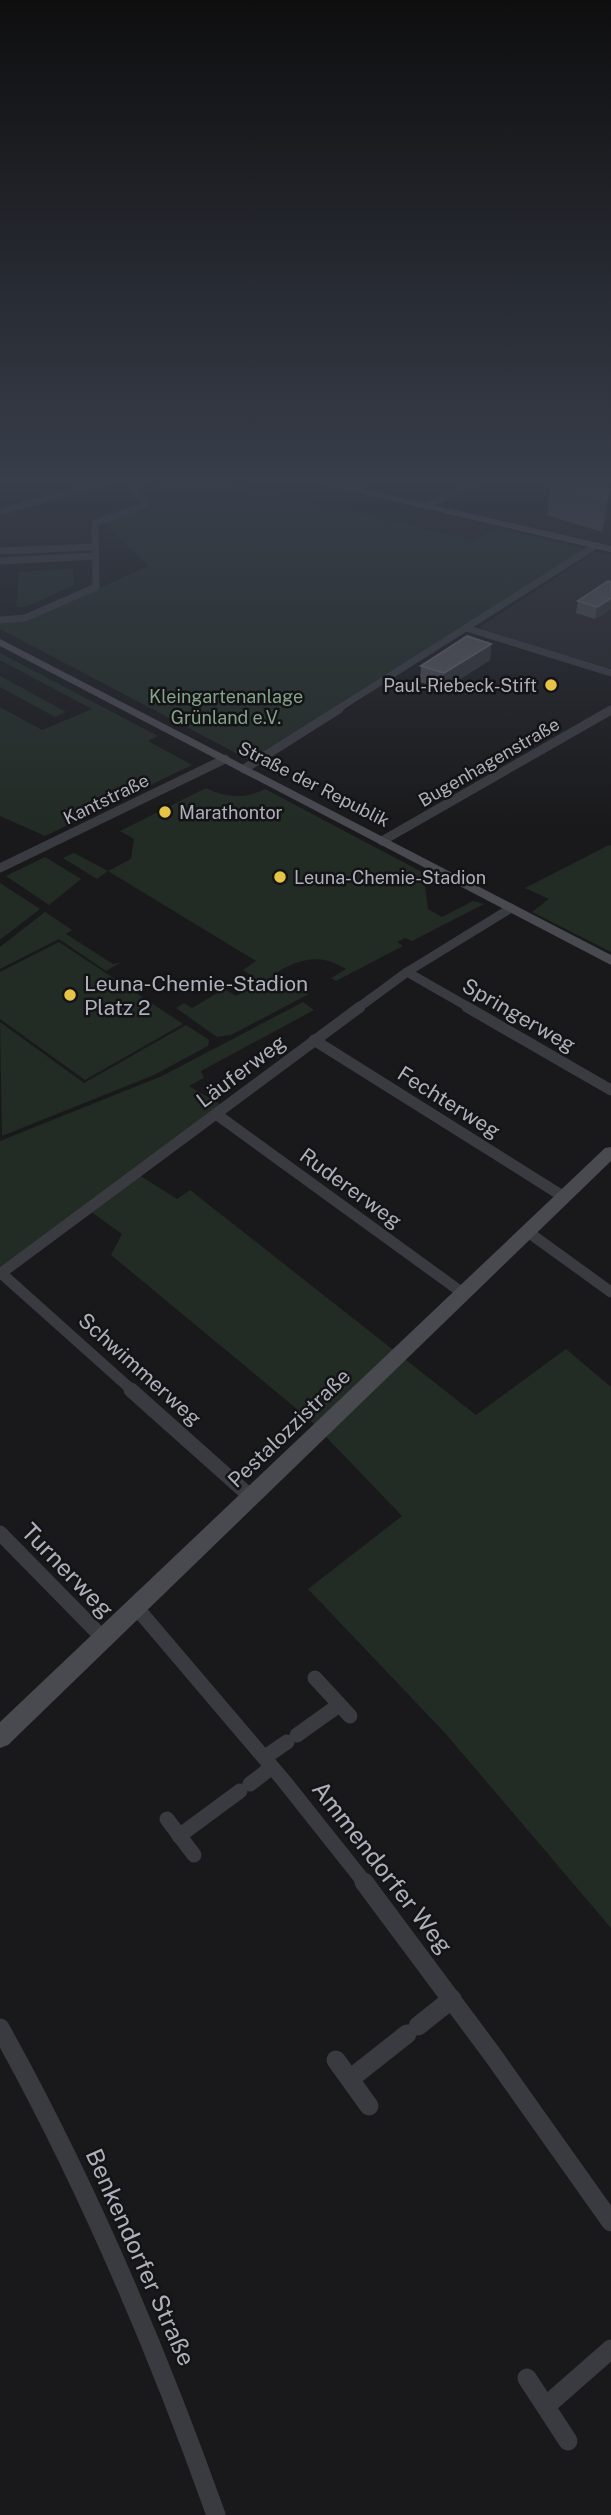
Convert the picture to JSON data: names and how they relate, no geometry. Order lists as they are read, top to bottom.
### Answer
{
  "streets": {
    "street": [
      "Bugenhagenstraße",
      "Straße der Republik",
      "Kantstraße",
      "Springerweg",
      "Läuferweg",
      "Fechterweg",
      "Rudererweg",
      "Schwimmerweg",
      "Pestalozzistraße",
      "Turnerweg",
      "Ammendorfer Weg",
      "Benkendorfer Straße"
    ]
  },
  "crossings": [
    ["Bugenhagenstraße", "Straße der Republik"],
    ["Straße der Republik", "Kantstraße"],
    ["Straße der Republik", "Läuferweg"],
    ["Springerweg", "Läuferweg"],
    ["Läuferweg", "Fechterweg"],
    ["Läuferweg", "Rudererweg"],
    ["Läuferweg", "Schwimmerweg"],
    ["Fechterweg", "Pestalozzistraße"],
    ["Rudererweg", "Pestalozzistraße"],
    ["Schwimmerweg", "Pestalozzistraße"],
    ["Pestalozzistraße", "Turnerweg"],
    ["Pestalozzistraße", "Ammendorfer Weg"]
  ],
  "parks": ["Kleingartenanlage Grünland e.V."],
  "places": [
    "Paul-Riebeck-Stift",
    "Marathontor",
    "Leuna-Chemie-Stadion",
    "Leuna-Chemie-Stadion Platz 2"
  ]
}
